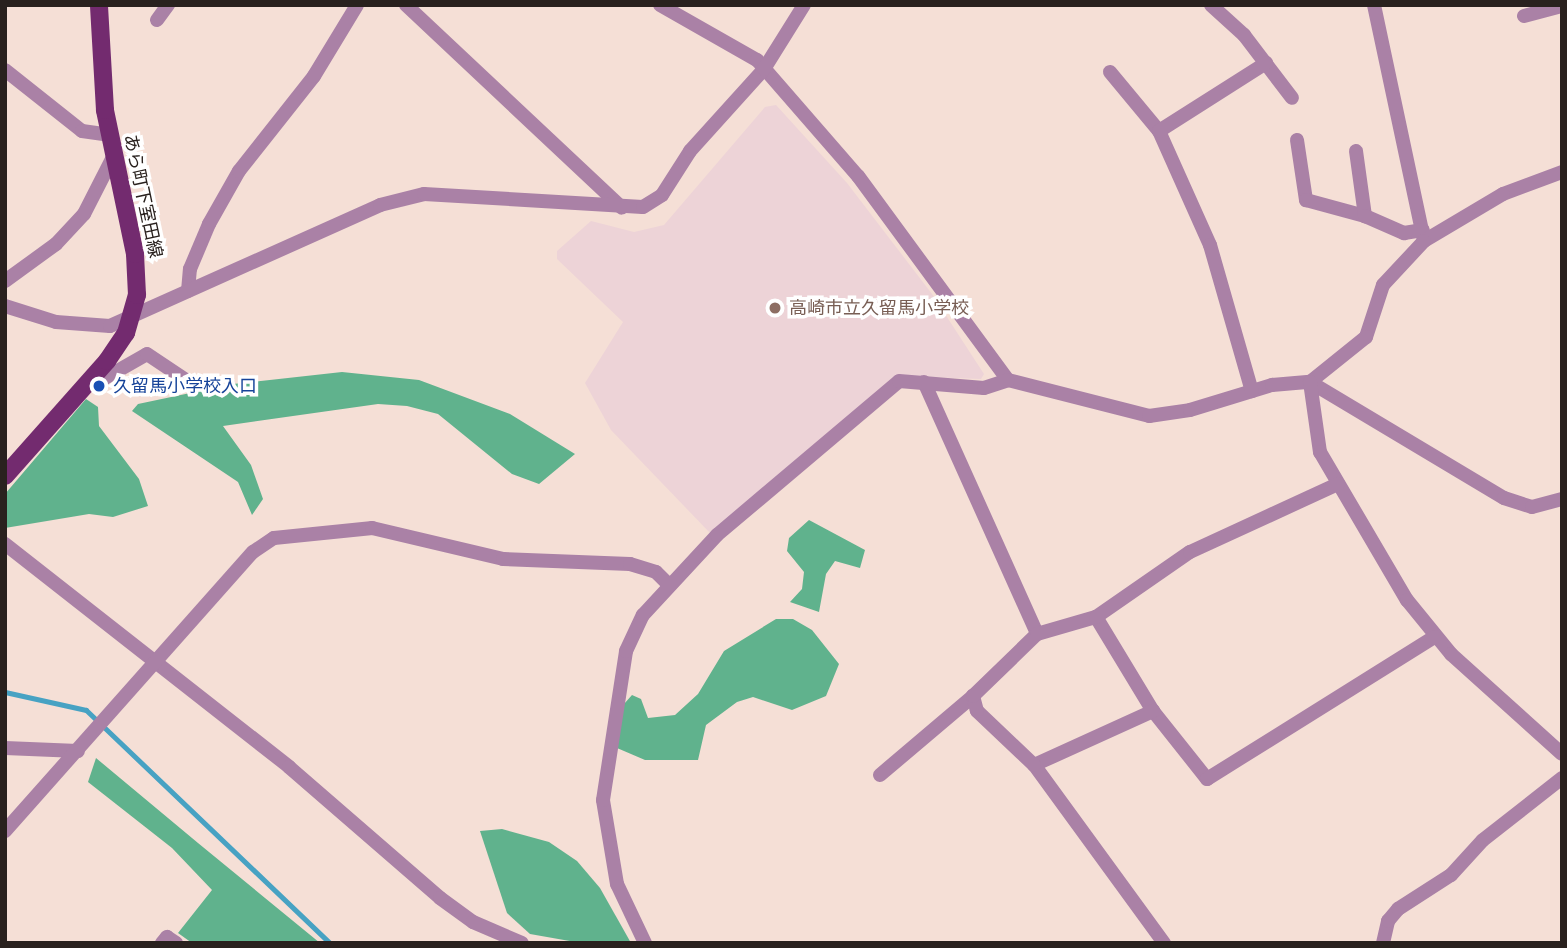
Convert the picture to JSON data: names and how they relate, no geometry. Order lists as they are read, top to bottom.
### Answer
{
  "streets": {
    "main road": ["あら町下室田線"]
  },
  "places": ["高崎市立久留馬小学校", "久留馬小学校入口"]
}
